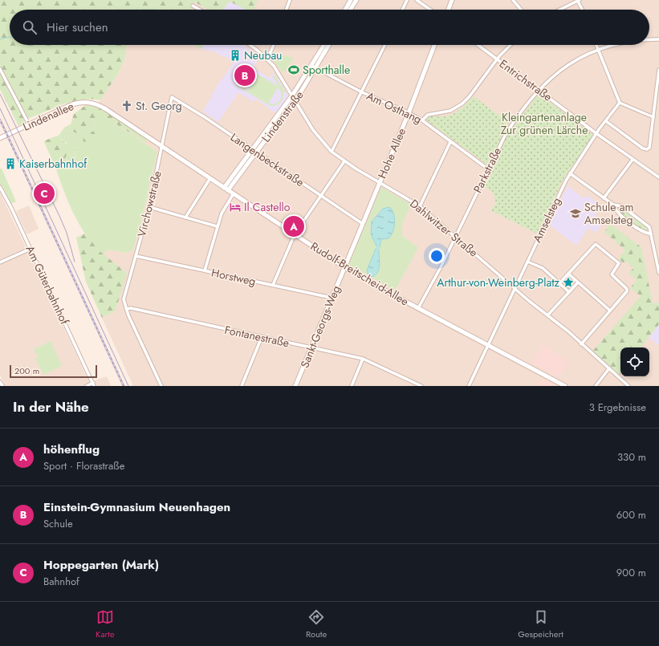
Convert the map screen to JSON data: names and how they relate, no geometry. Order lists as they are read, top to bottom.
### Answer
{
  "streets": {
    "street": [
      "Entrichstraße",
      "Am Osthang",
      "Lindenallee",
      "Lindenstraße",
      "Hohe Allee",
      "Langenbeckstraße",
      "Parkstraße",
      "Virchowstraße",
      "Amselsteg",
      "Dahlwitzer Straße",
      "Rudolf-Breitscheid-Allee",
      "Horstweg",
      "Am Güterbahnhof",
      "Sankt-Georgs-Weg",
      "Fontanestraße"
    ]
  },
  "crossings": [
    ["Entrichstraße", "Parkstraße"],
    ["Entrichstraße", "Amselsteg"],
    ["Am Osthang", "Lindenstraße"],
    ["Am Osthang", "Hohe Allee"],
    ["Am Osthang", "Parkstraße"],
    ["Lindenallee", "Virchowstraße"],
    ["Lindenallee", "Rudolf-Breitscheid-Allee"],
    ["Lindenstraße", "Langenbeckstraße"],
    ["Lindenstraße", "Dahlwitzer Straße"],
    ["Lindenstraße", "Rudolf-Breitscheid-Allee"],
    ["Hohe Allee", "Langenbeckstraße"],
    ["Hohe Allee", "Dahlwitzer Straße"],
    ["Hohe Allee", "Rudolf-Breitscheid-Allee"],
    ["Hohe Allee", "Sankt-Georgs-Weg"],
    ["Langenbeckstraße", "Virchowstraße"],
    ["Parkstraße", "Dahlwitzer Straße"],
    ["Parkstraße", "Rudolf-Breitscheid-Allee"],
    ["Virchowstraße", "Rudolf-Breitscheid-Allee"],
    ["Virchowstraße", "Horstweg"],
    ["Virchowstraße", "Fontanestraße"],
    ["Amselsteg", "Dahlwitzer Straße"],
    ["Amselsteg", "Rudolf-Breitscheid-Allee"],
    ["Rudolf-Breitscheid-Allee", "Sankt-Georgs-Weg"],
    ["Horstweg", "Sankt-Georgs-Weg"],
    ["Sankt-Georgs-Weg", "Fontanestraße"]
  ],
  "parks": ["Kleingartenanlage Zur grünen Lärche"],
  "places": {
    "building": ["Neubau", "Kaiserbahnhof"],
    "sports": ["Sporthalle"],
    "church": ["St. Georg"],
    "hotel": ["Il Castello"],
    "school or university": ["Schule am Amselsteg"],
    "place": ["Arthur-von-Weinberg-Platz"]
  },
  "scale_bar": "200 m",
  "page": {
    "search": "Hier suchen",
    "pins": ["B", "C", "A"],
    "scale": "200 m",
    "heading": ["In der Nähe", "3 Ergebnisse"],
    "list": [
      {
        "mark": "A",
        "name": "höhenflug",
        "note": "Sport · Florastraße",
        "value": "330 m"
      },
      {
        "mark": "B",
        "name": "Einstein-Gymnasium Neuenhagen",
        "note": "Schule",
        "value": "600 m"
      },
      {
        "mark": "C",
        "name": "Hoppegarten (Mark)",
        "note": "Bahnhof",
        "value": "900 m"
      }
    ],
    "nav": ["Karte", "Route", "Gespeichert"]
  }
}
